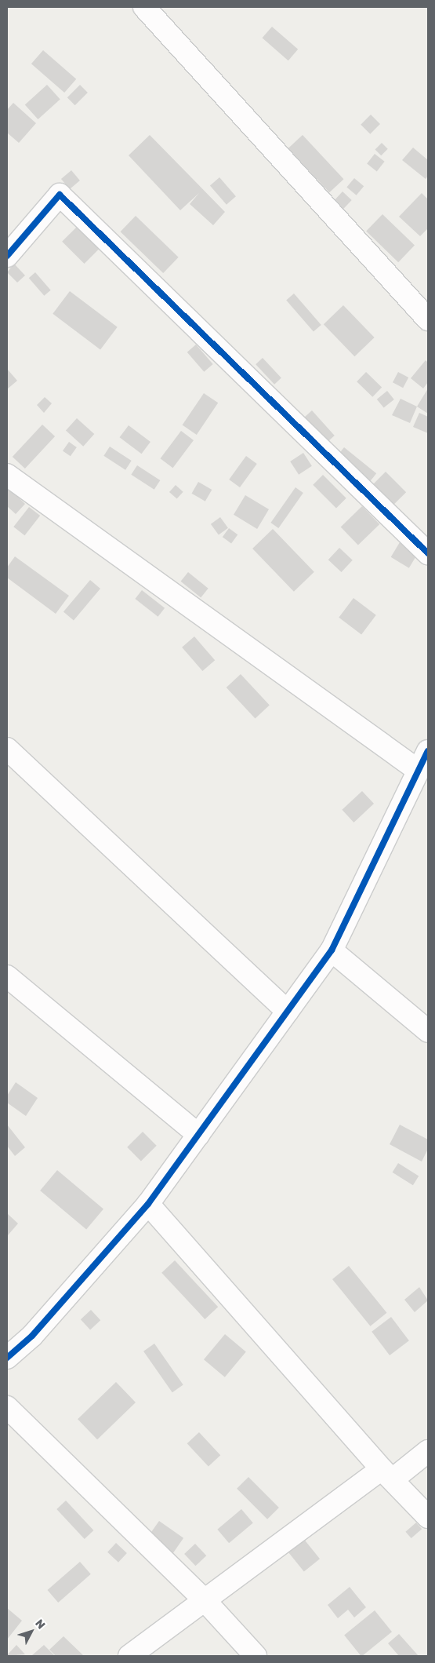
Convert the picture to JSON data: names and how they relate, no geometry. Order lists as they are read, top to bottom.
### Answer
{
  "north": "top right"
}
